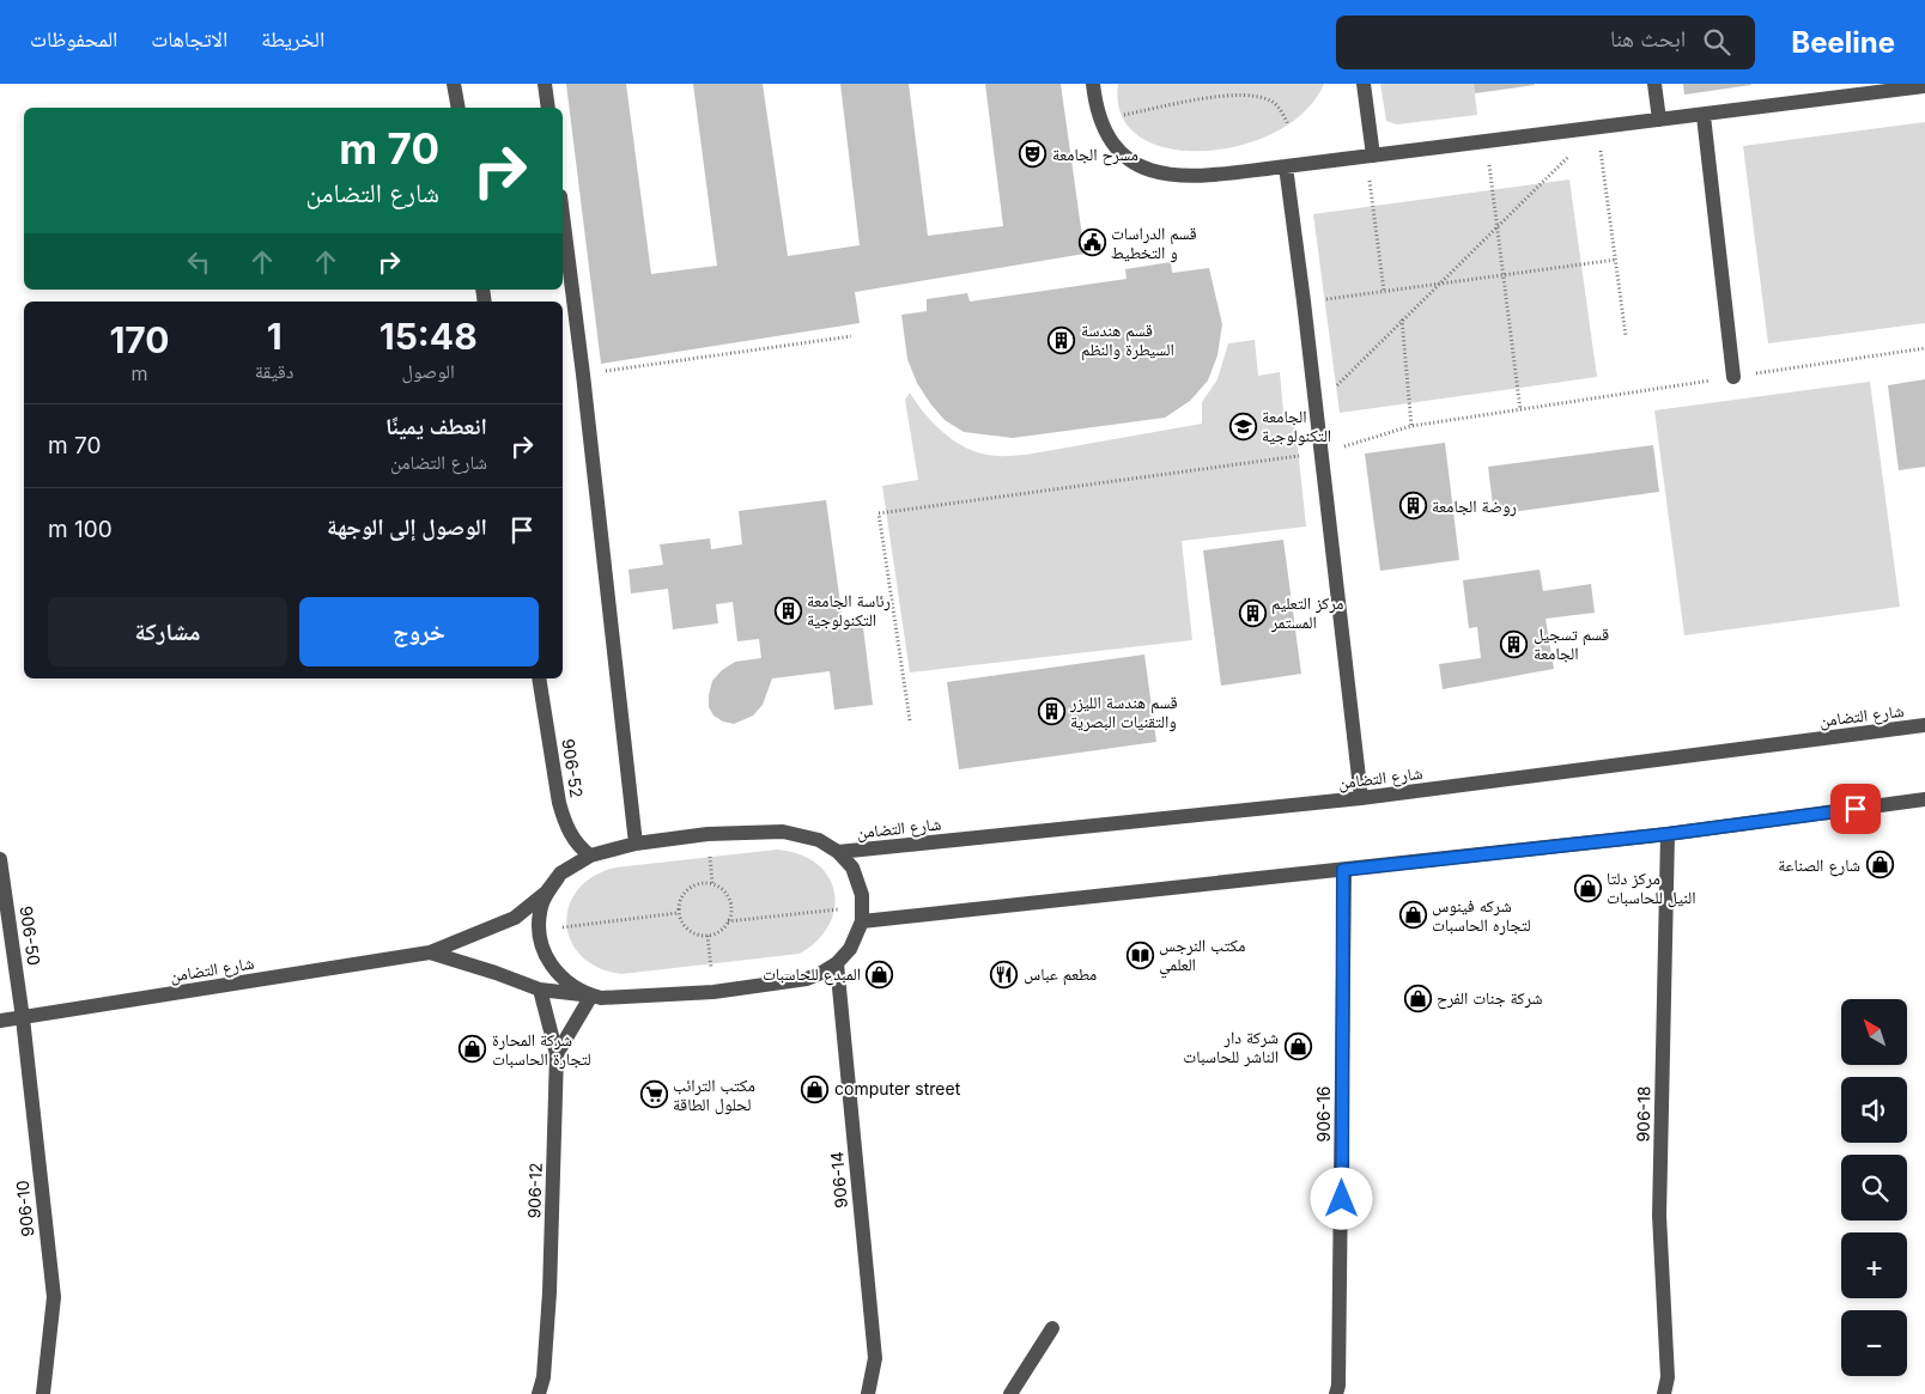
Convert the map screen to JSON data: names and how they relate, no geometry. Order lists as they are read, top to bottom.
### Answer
{
  "streets": {
    "street": [
      "شارع التضامن",
      "906-52",
      "906-50",
      "906-16",
      "906-18",
      "906-14",
      "906-12",
      "906-10"
    ]
  },
  "crossings": [
    ["شارع التضامن", "906-52"],
    ["شارع التضامن", "906-50"],
    ["شارع التضامن", "906-14"],
    ["شارع التضامن", "906-12"],
    ["شارع التضامن", "906-10"],
    ["906-50", "906-10"]
  ],
  "places": {
    "theatre": ["مسرح الجامعة"],
    "public building": ["قسم الدراسات و التخطيط"],
    "building": [
      "قسم هندسة السيطرة والنظم",
      "روضة الجامعة",
      "رئاسة الجامعة التكنولوجية",
      "مركز التعليم المستمر",
      "قسم تسجيل الجامعة",
      "قسم هندسة الليزر والتقنيات البصرية"
    ],
    "school or university": ["الجامعة التكنولوجية"],
    "shop": [
      "شارع الصناعة",
      "مركز دلتا النيل للحاسبات",
      "شركه فينوس لتجاره الحاسبات",
      "المبدع للحاسبات",
      "شركة جنات الفرح",
      "شركة دار الناشر للحاسبات",
      "شركة المحارة لتجارة الحاسبات",
      "computer street"
    ],
    "library": ["مكتب النرجس العلمي"],
    "restaurant": ["مطعم عباس"],
    "supermarket": ["مكتب الترائب لحلول الطاقة"]
  },
  "north": "top left",
  "page": {
    "header": "Beeline",
    "search": "ابحث هنا",
    "nav": ["الخريطة", "الاتجاهات", "المحفوظات"],
    "turn": ["70 m", "شارع التضامن"],
    "eta": [
      "15:48",
      "الوصول",
      "1",
      "دقيقة",
      "170",
      "m"
    ],
    "list": [
      {
        "name": "انعطف يمينًا",
        "note": "شارع التضامن",
        "value": "70 m"
      },
      {
        "name": "الوصول إلى الوجهة",
        "value": "100 m"
      }
    ],
    "buttons": ["خروج", "مشاركة"],
    "map_buttons": ["+", "−"]
  }
}
